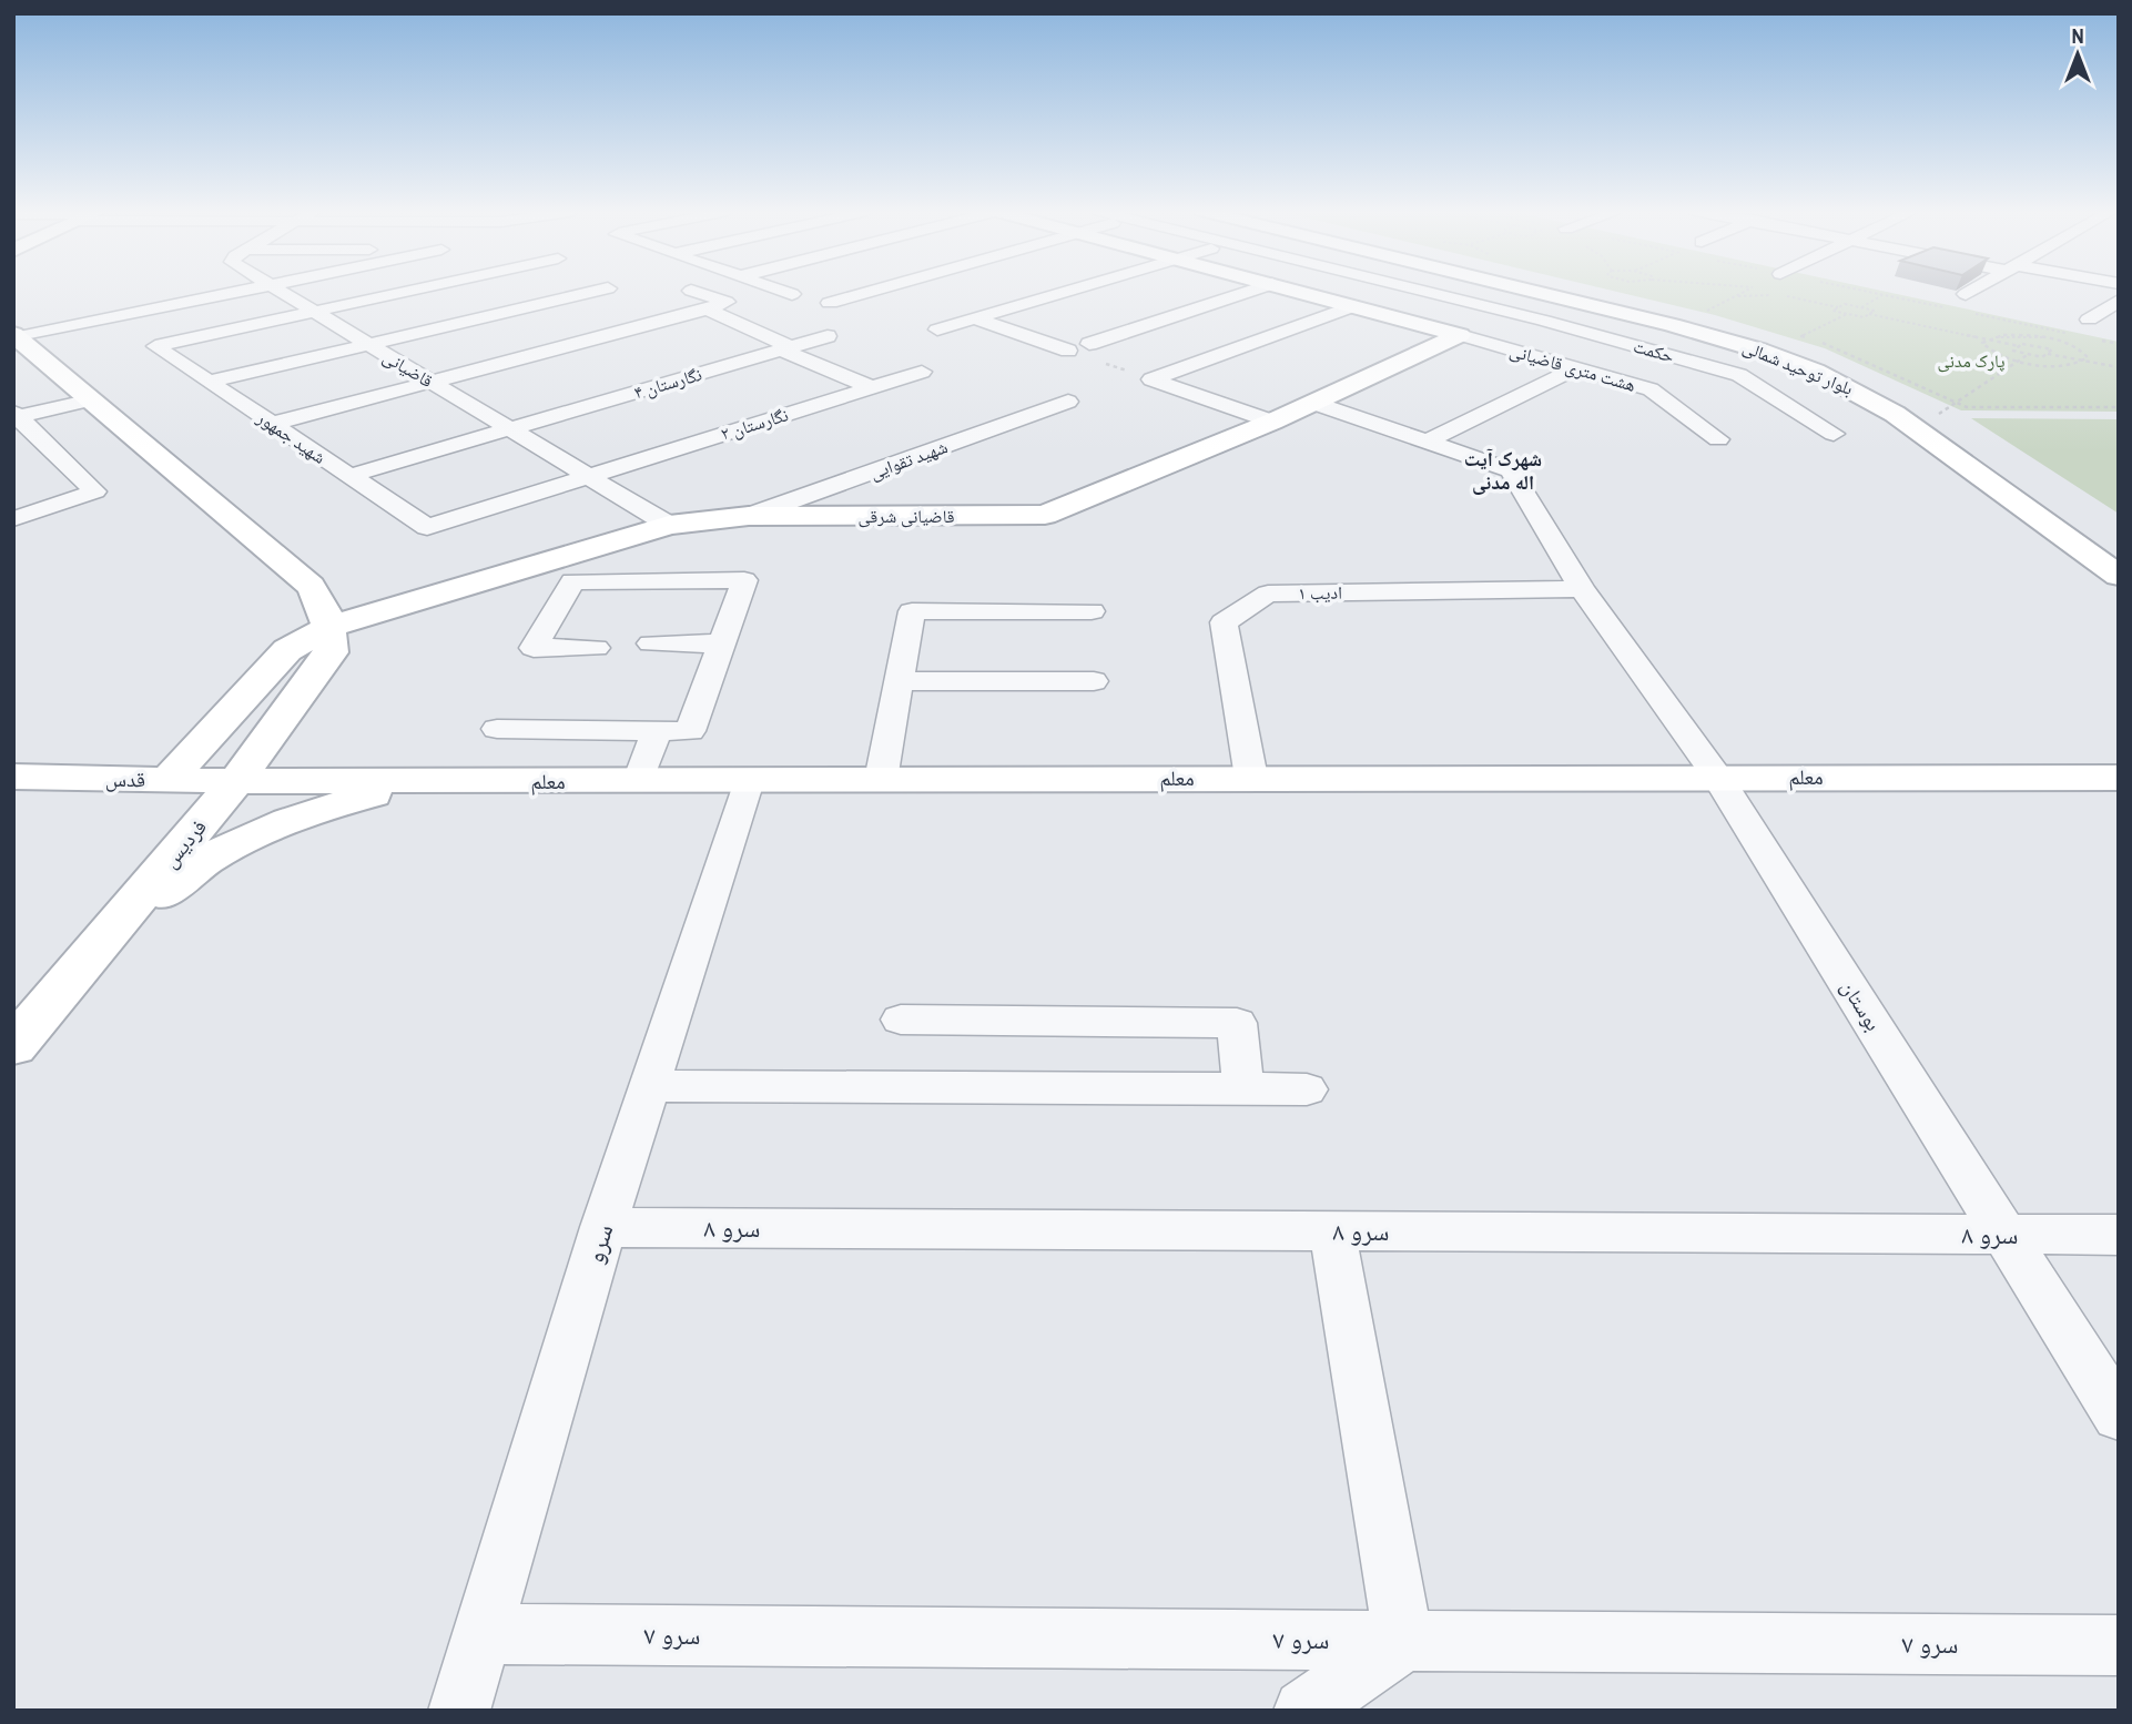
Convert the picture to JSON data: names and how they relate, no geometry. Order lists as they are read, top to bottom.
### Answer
{
  "streets": {
    "street": [
      "حکمت",
      "هشت متری قاضیانی",
      "بلوار توحید شمالی",
      "قاضیانی",
      "نگارستان ۴",
      "نگارستان ۲",
      "شهید جمهور",
      "شهید تقوایی",
      "قاضیانی شرقی",
      "ادیب ۱",
      "معلم",
      "قدس",
      "فردیس",
      "بوستان",
      "سرو ۸",
      "سرو",
      "سرو ۷"
    ]
  },
  "crossings": [
    ["هشت متری قاضیانی", "قاضیانی شرقی"],
    ["قاضیانی", "نگارستان ۴"],
    ["قاضیانی", "نگارستان ۲"],
    ["قاضیانی", "شهید جمهور"],
    ["قاضیانی", "قاضیانی شرقی"],
    ["نگارستان ۴", "شهید جمهور"],
    ["نگارستان ۲", "شهید جمهور"],
    ["شهید تقوایی", "قاضیانی شرقی"],
    ["قاضیانی شرقی", "فردیس"],
    ["قاضیانی شرقی", "بوستان"],
    ["ادیب ۱", "معلم"],
    ["ادیب ۱", "بوستان"],
    ["معلم", "قدس"],
    ["معلم", "فردیس"],
    ["معلم", "بوستان"],
    ["معلم", "سرو"],
    ["قدس", "فردیس"],
    ["بوستان", "سرو ۸"],
    ["سرو ۸", "سرو"],
    ["سرو", "سرو ۷"]
  ],
  "districts": ["شهرک آیت اله مدنی"],
  "parks": ["پارک مدنی"],
  "north": "top"
}
